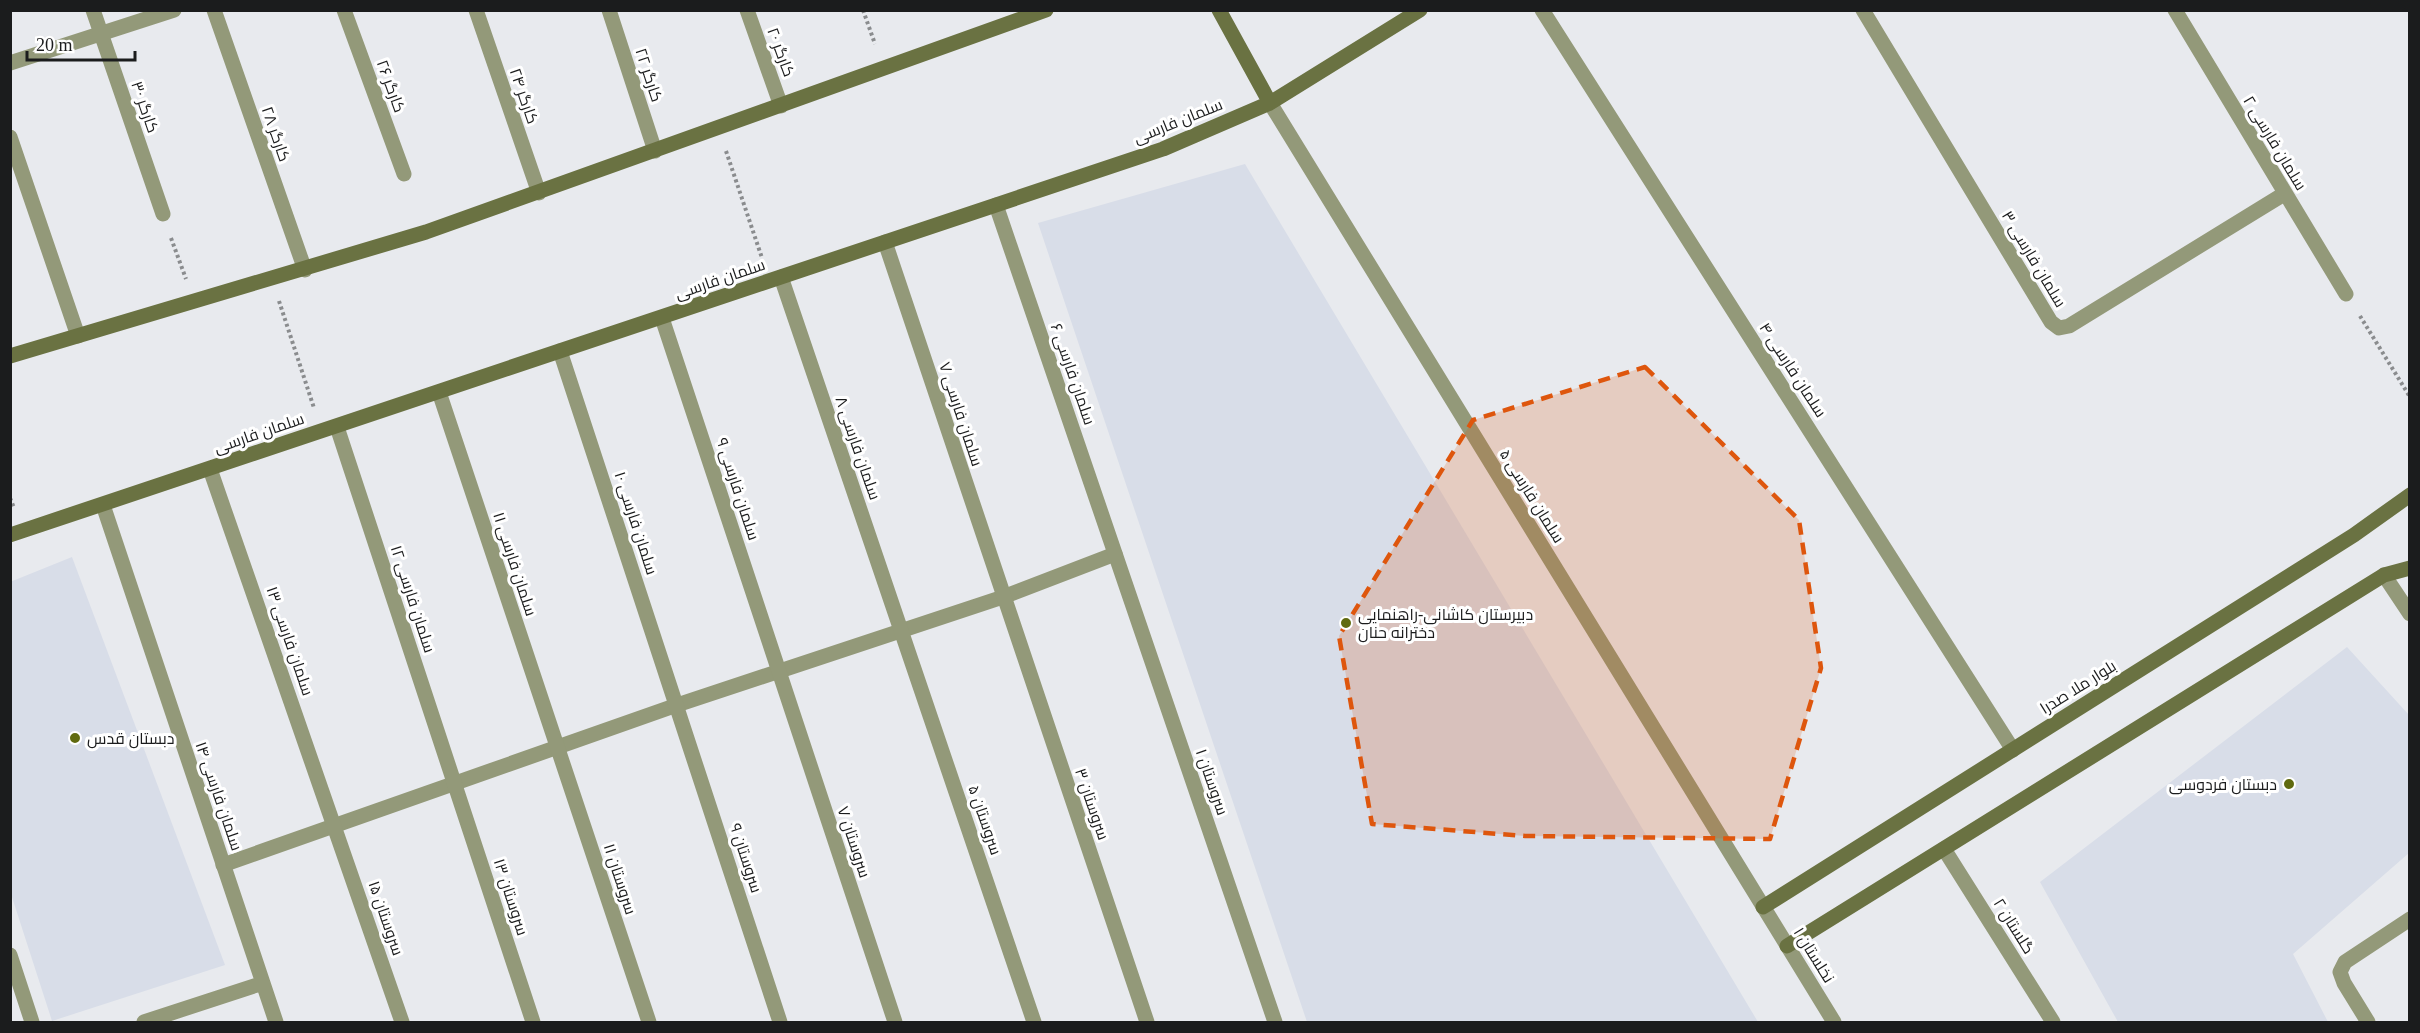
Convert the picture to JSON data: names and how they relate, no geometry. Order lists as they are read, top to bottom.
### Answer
{
  "streets": {
    "street": [
      "کارگر ۲۰",
      "کارگر ۲۲",
      "کارگر ۲۶",
      "کارگر ۲۴",
      "کارگر ۳۰",
      "سلمان فارسی",
      "کارگر ۲۸",
      "سلمان فارسی ۲",
      "سلمان فارسی ۳",
      "سلمان فارسی ۴",
      "سلمان فارسی ۶",
      "سلمان فارسی ۷",
      "سلمان فارسی ۸",
      "سلمان فارسی ۹",
      "سلمان فارسی ۵",
      "سلمان فارسی ۱۰",
      "سلمان فارسی ۱۱",
      "سلمان فارسی ۱۲",
      "سلمان فارسی ۱۳",
      "بلوار ملا صدرا",
      "سروستان ۱",
      "سلمان فارسی ۱۴",
      "سروستان ۳",
      "سروستان ۵",
      "سروستان ۷",
      "سروستان ۹",
      "سروستان ۱۱",
      "سروستان ۱۳",
      "سروستان ۱۵",
      "گلستان ۲",
      "نخلستان ۱"
    ]
  },
  "crossings": [
    ["سلمان فارسی", "سلمان فارسی ۶"],
    ["سلمان فارسی", "سلمان فارسی ۷"],
    ["سلمان فارسی", "سلمان فارسی ۸"],
    ["سلمان فارسی", "سلمان فارسی ۹"],
    ["سلمان فارسی", "سلمان فارسی ۵"],
    ["سلمان فارسی", "سلمان فارسی ۱۰"],
    ["سلمان فارسی", "سلمان فارسی ۱۱"],
    ["سلمان فارسی", "سلمان فارسی ۱۲"],
    ["سلمان فارسی", "سلمان فارسی ۱۳"],
    ["سلمان فارسی", "سلمان فارسی ۱۴"],
    ["سلمان فارسی ۲", "سلمان فارسی ۳"],
    ["سلمان فارسی ۴", "بلوار ملا صدرا"],
    ["سلمان فارسی ۶", "سروستان ۱"],
    ["سلمان فارسی ۷", "سروستان ۳"],
    ["سلمان فارسی ۸", "سروستان ۵"],
    ["سلمان فارسی ۹", "سروستان ۷"],
    ["سلمان فارسی ۵", "بلوار ملا صدرا"],
    ["سلمان فارسی ۵", "نخلستان ۱"],
    ["سلمان فارسی ۱۰", "سروستان ۹"],
    ["سلمان فارسی ۱۱", "سروستان ۱۱"],
    ["سلمان فارسی ۱۲", "سروستان ۱۳"],
    ["سلمان فارسی ۱۳", "سروستان ۱۵"],
    ["بلوار ملا صدرا", "نخلستان ۱"]
  ],
  "places": ["دبیرستان کاشانی-راهنمایی دخترانه حنان", "دبستان قدس", "دبستان فردوسی"],
  "scale_bar": "20 m"
}
